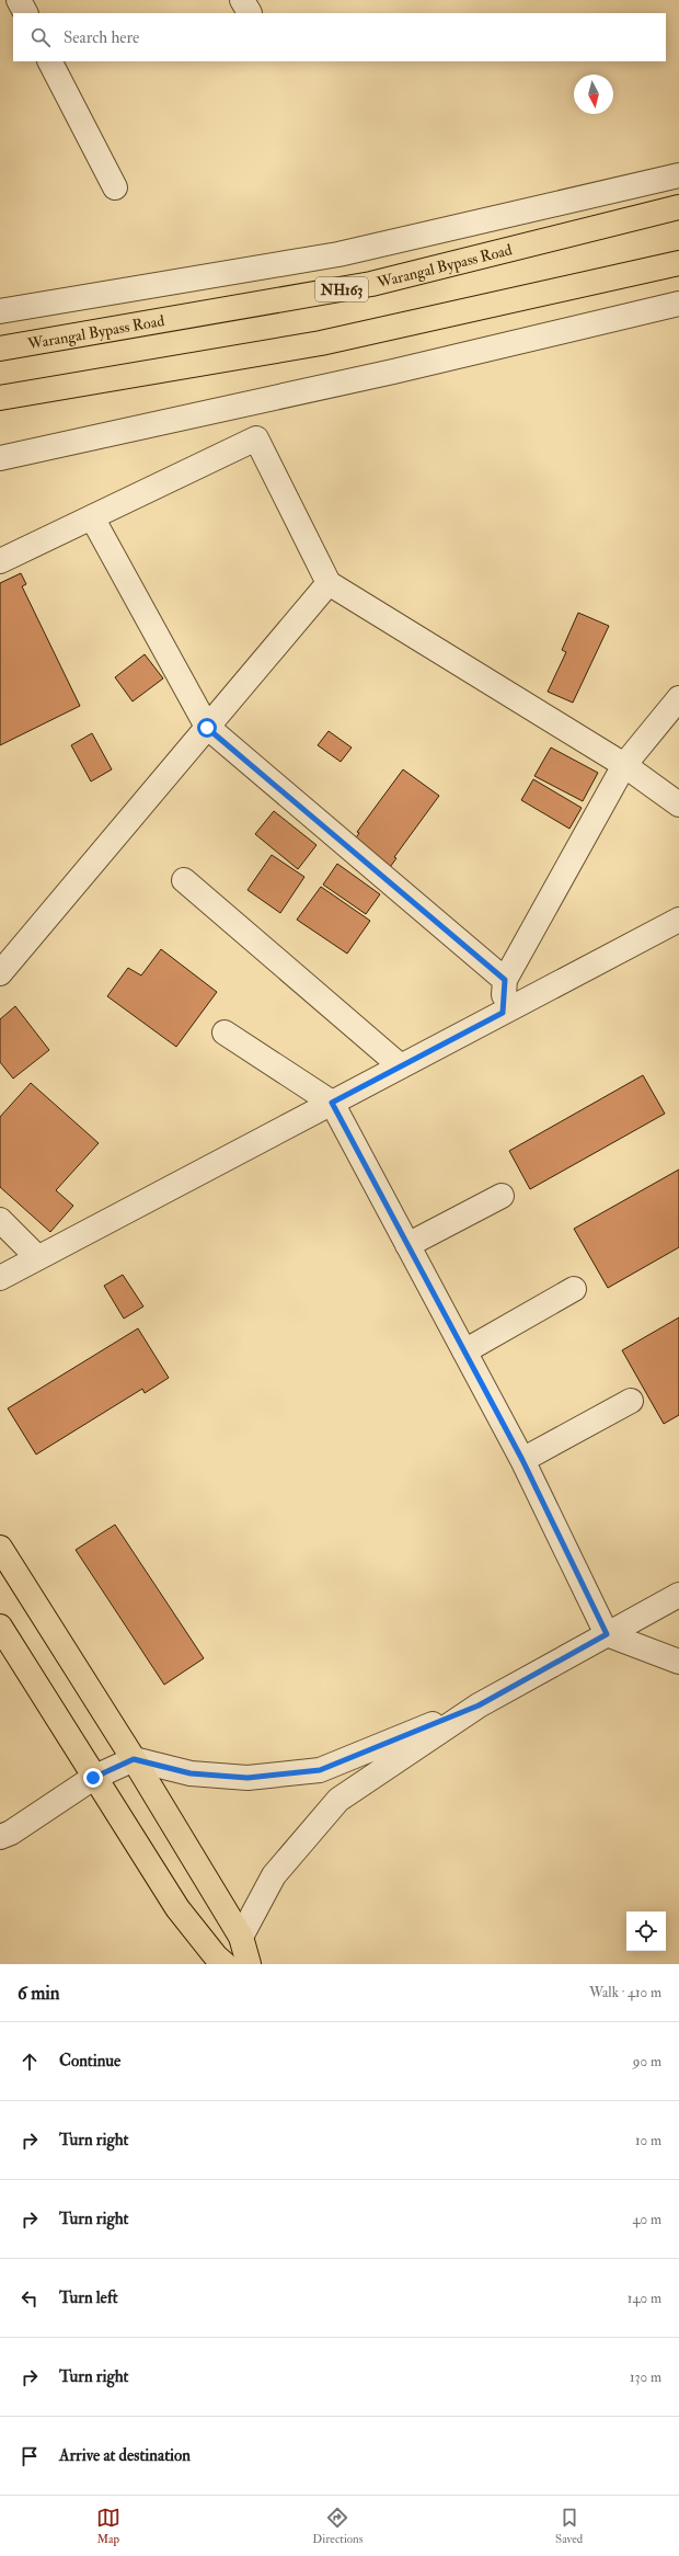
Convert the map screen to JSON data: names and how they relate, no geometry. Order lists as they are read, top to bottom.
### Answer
{
  "streets": {
    "highway": ["Warangal Bypass Road", "NH163"]
  },
  "north": "bottom",
  "page": {
    "search": "Search here",
    "heading": ["6 min", "Walk · 410 m"],
    "list": [
      ["Continue", "90 m"],
      ["Turn right", "10 m"],
      ["Turn right", "40 m"],
      ["Turn left", "140 m"],
      ["Turn right", "130 m"],
      "Arrive at destination"
    ],
    "nav": ["Map", "Directions", "Saved"]
  }
}
